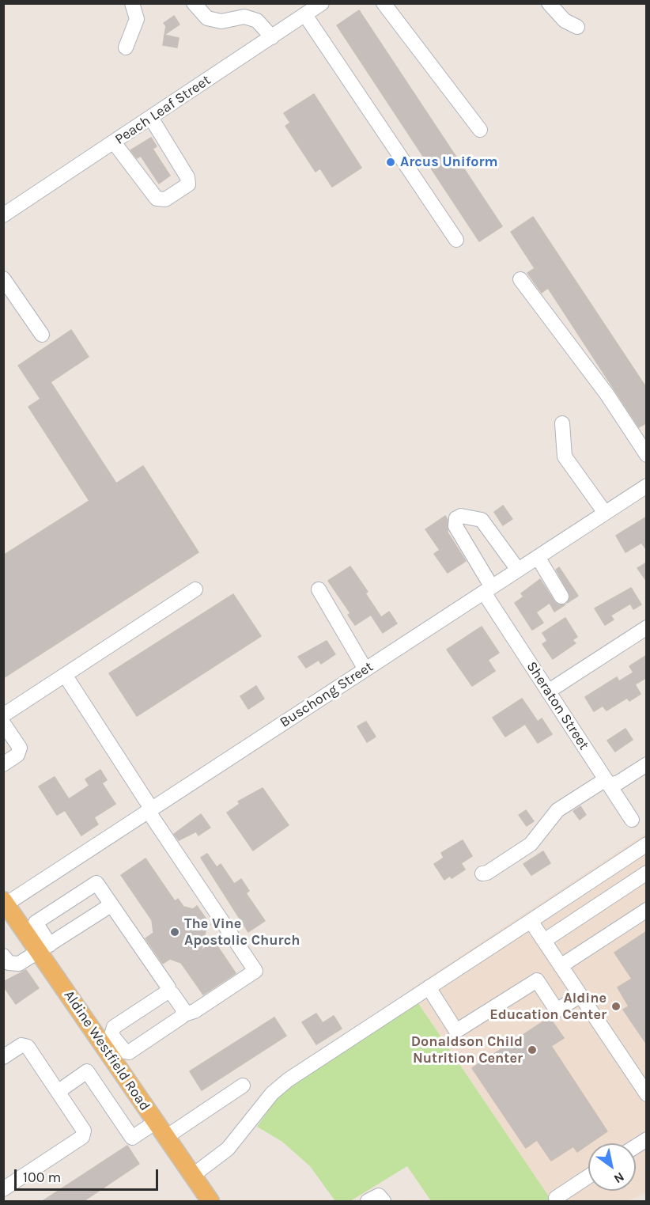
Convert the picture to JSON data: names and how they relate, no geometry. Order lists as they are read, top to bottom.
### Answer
{
  "streets": {
    "main road": ["Aldine Westfield Road"],
    "street": ["Peach Leaf Street", "Buschong Street", "Sheraton Street"]
  },
  "crossings": [
    ["Buschong Street", "Sheraton Street"],
    ["Buschong Street", "Aldine Westfield Road"]
  ],
  "places": [
    "Arcus Uniform",
    "The Vine Apostolic Church",
    "Aldine Education Center",
    "Donaldson Child Nutrition Center"
  ],
  "scale_bar": "100 m",
  "north": "bottom right"
}
